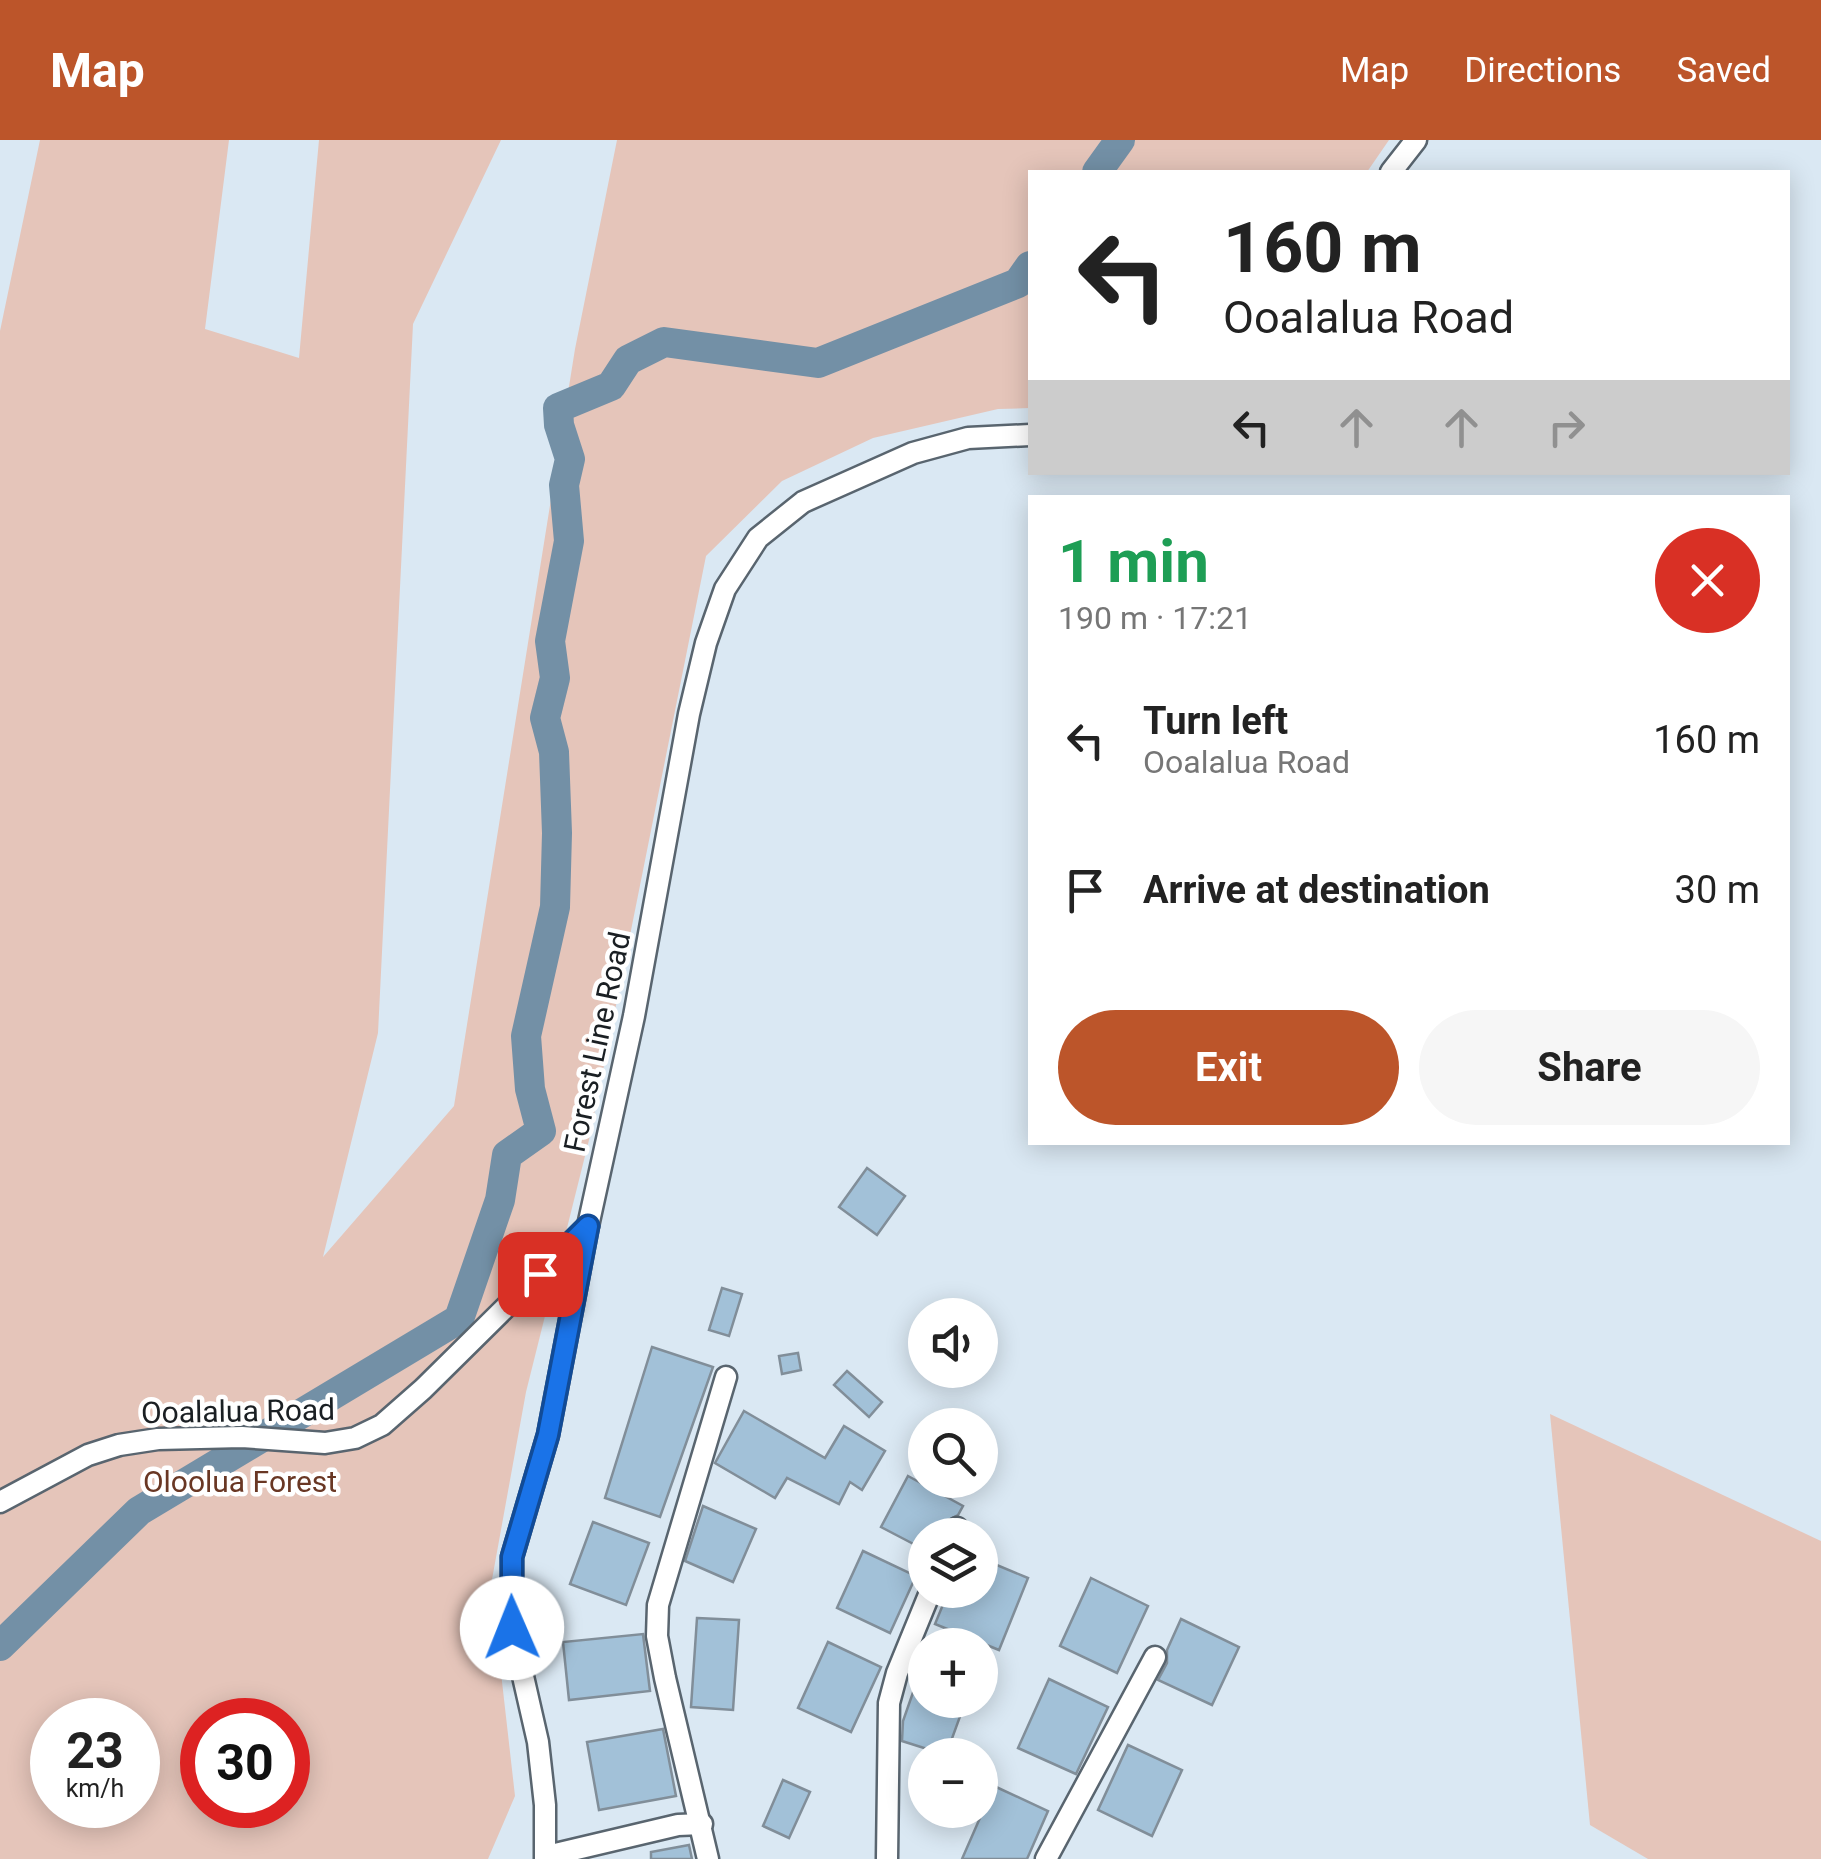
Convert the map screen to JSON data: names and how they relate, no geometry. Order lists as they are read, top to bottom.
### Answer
{
  "streets": {
    "street": ["Forest Line Road", "Ooalalua Road"]
  },
  "crossings": [
    ["Forest Line Road", "Ooalalua Road"]
  ],
  "parks": ["Oloolua Forest"],
  "page": {
    "header": "Map",
    "nav": ["Map", "Directions", "Saved"],
    "turn": ["160 m", "Ooalalua Road"],
    "heading": ["1 min", "190 m · 17:21"],
    "list": [
      {
        "name": "Turn left",
        "note": "Ooalalua Road",
        "value": "160 m"
      },
      {
        "name": "Arrive at destination",
        "value": "30 m"
      }
    ],
    "buttons": ["Exit", "Share"],
    "map_buttons": ["+", "−"],
    "speed": "23 km/h",
    "limit": "30"
  }
}
